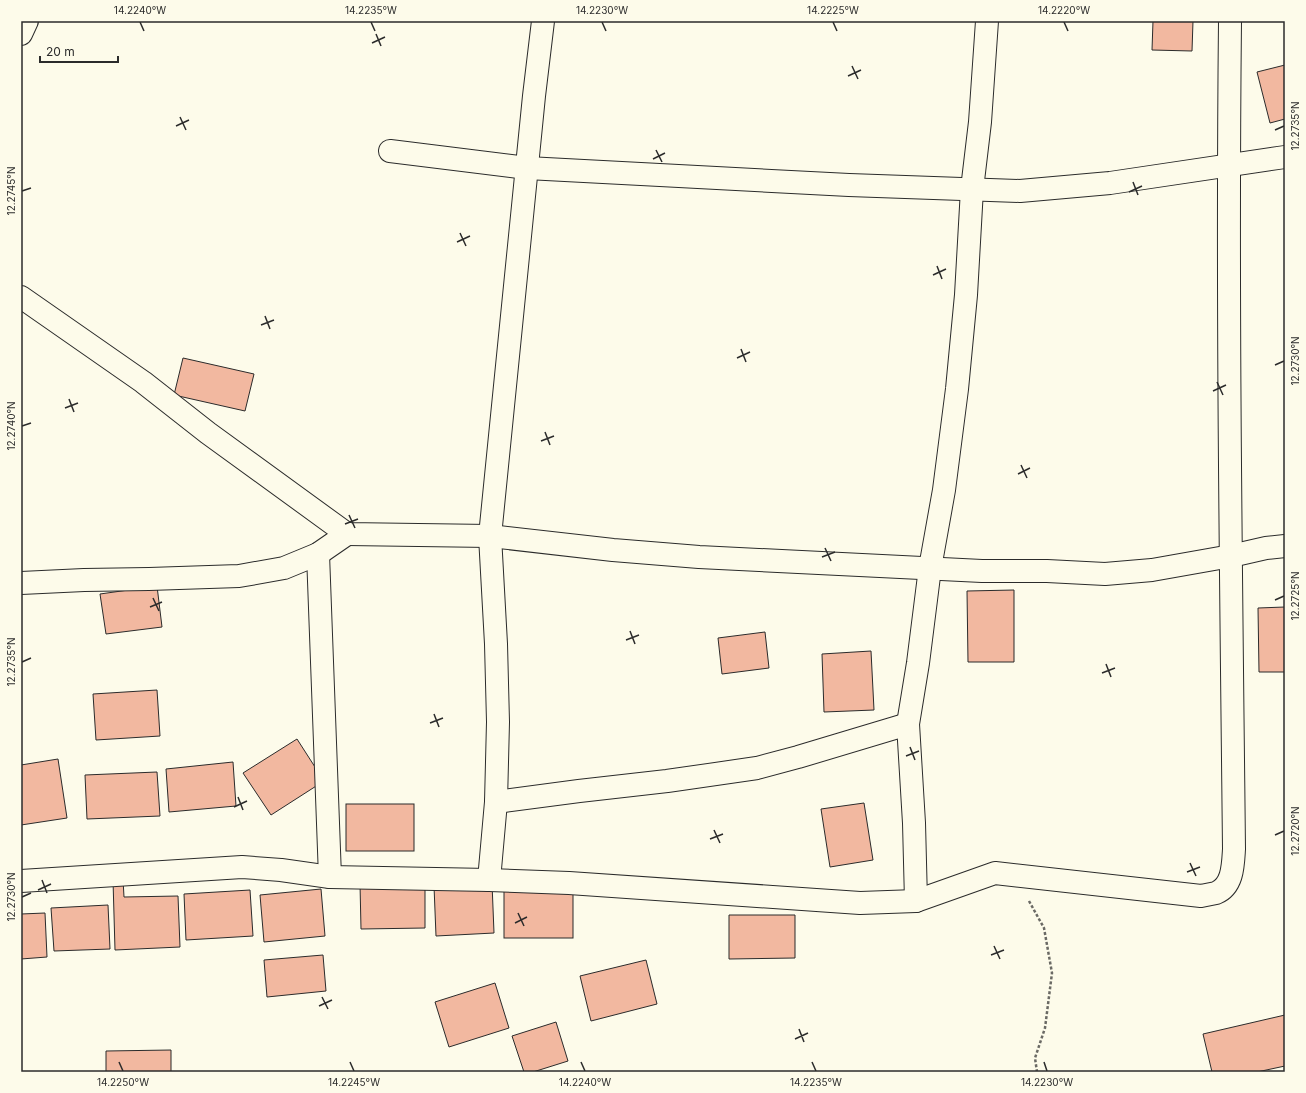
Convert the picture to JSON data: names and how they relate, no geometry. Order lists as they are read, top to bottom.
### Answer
{
  "scale_bar": "20 m",
  "coordinates": [
    "14.2240°W",
    "14.2235°W",
    "14.2230°W",
    "14.2225°W",
    "14.2220°W",
    "12.2735°N",
    "12.2745°N",
    "12.2730°N",
    "12.2740°N",
    "12.2725°N",
    "12.2720°N",
    "14.2250°W",
    "14.2245°W"
  ]
}
